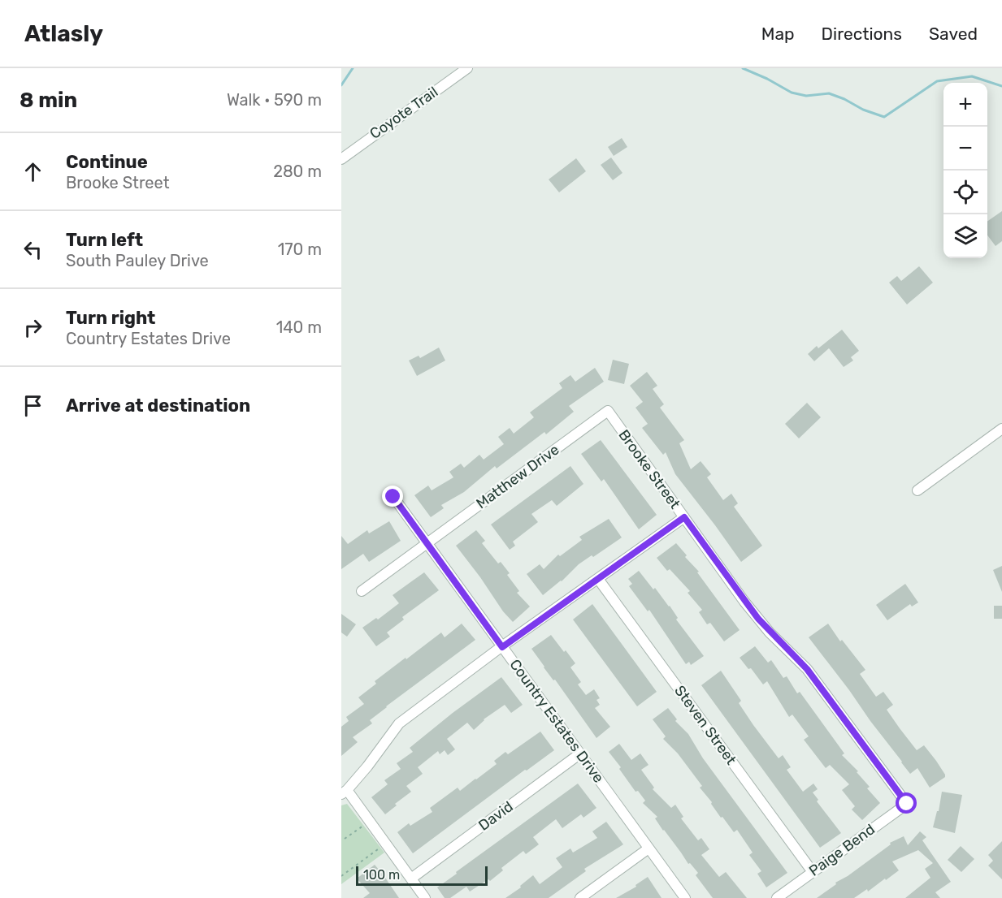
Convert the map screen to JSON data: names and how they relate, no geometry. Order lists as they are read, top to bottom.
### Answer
{
  "streets": {
    "street": [
      "Coyote Trail",
      "Brooke Street",
      "Matthew Drive",
      "Country Estates Drive",
      "Steven Street",
      "David",
      "Paige Bend"
    ]
  },
  "crossings": [
    ["Brooke Street", "Matthew Drive"],
    ["Brooke Street", "Paige Bend"],
    ["Matthew Drive", "Country Estates Drive"],
    ["Country Estates Drive", "David"],
    ["Steven Street", "Paige Bend"]
  ],
  "scale_bar": "100 m",
  "page": {
    "header": "Atlasly",
    "nav": ["Map", "Directions", "Saved"],
    "heading": ["8 min", "Walk · 590 m"],
    "map_buttons": ["+", "−"],
    "list": [
      ["Continue", "Brooke Street", "280 m"],
      ["Turn left", "South Pauley Drive", "170 m"],
      ["Turn right", "Country Estates Drive", "140 m"],
      "Arrive at destination"
    ],
    "scale": "100 m"
  }
}
